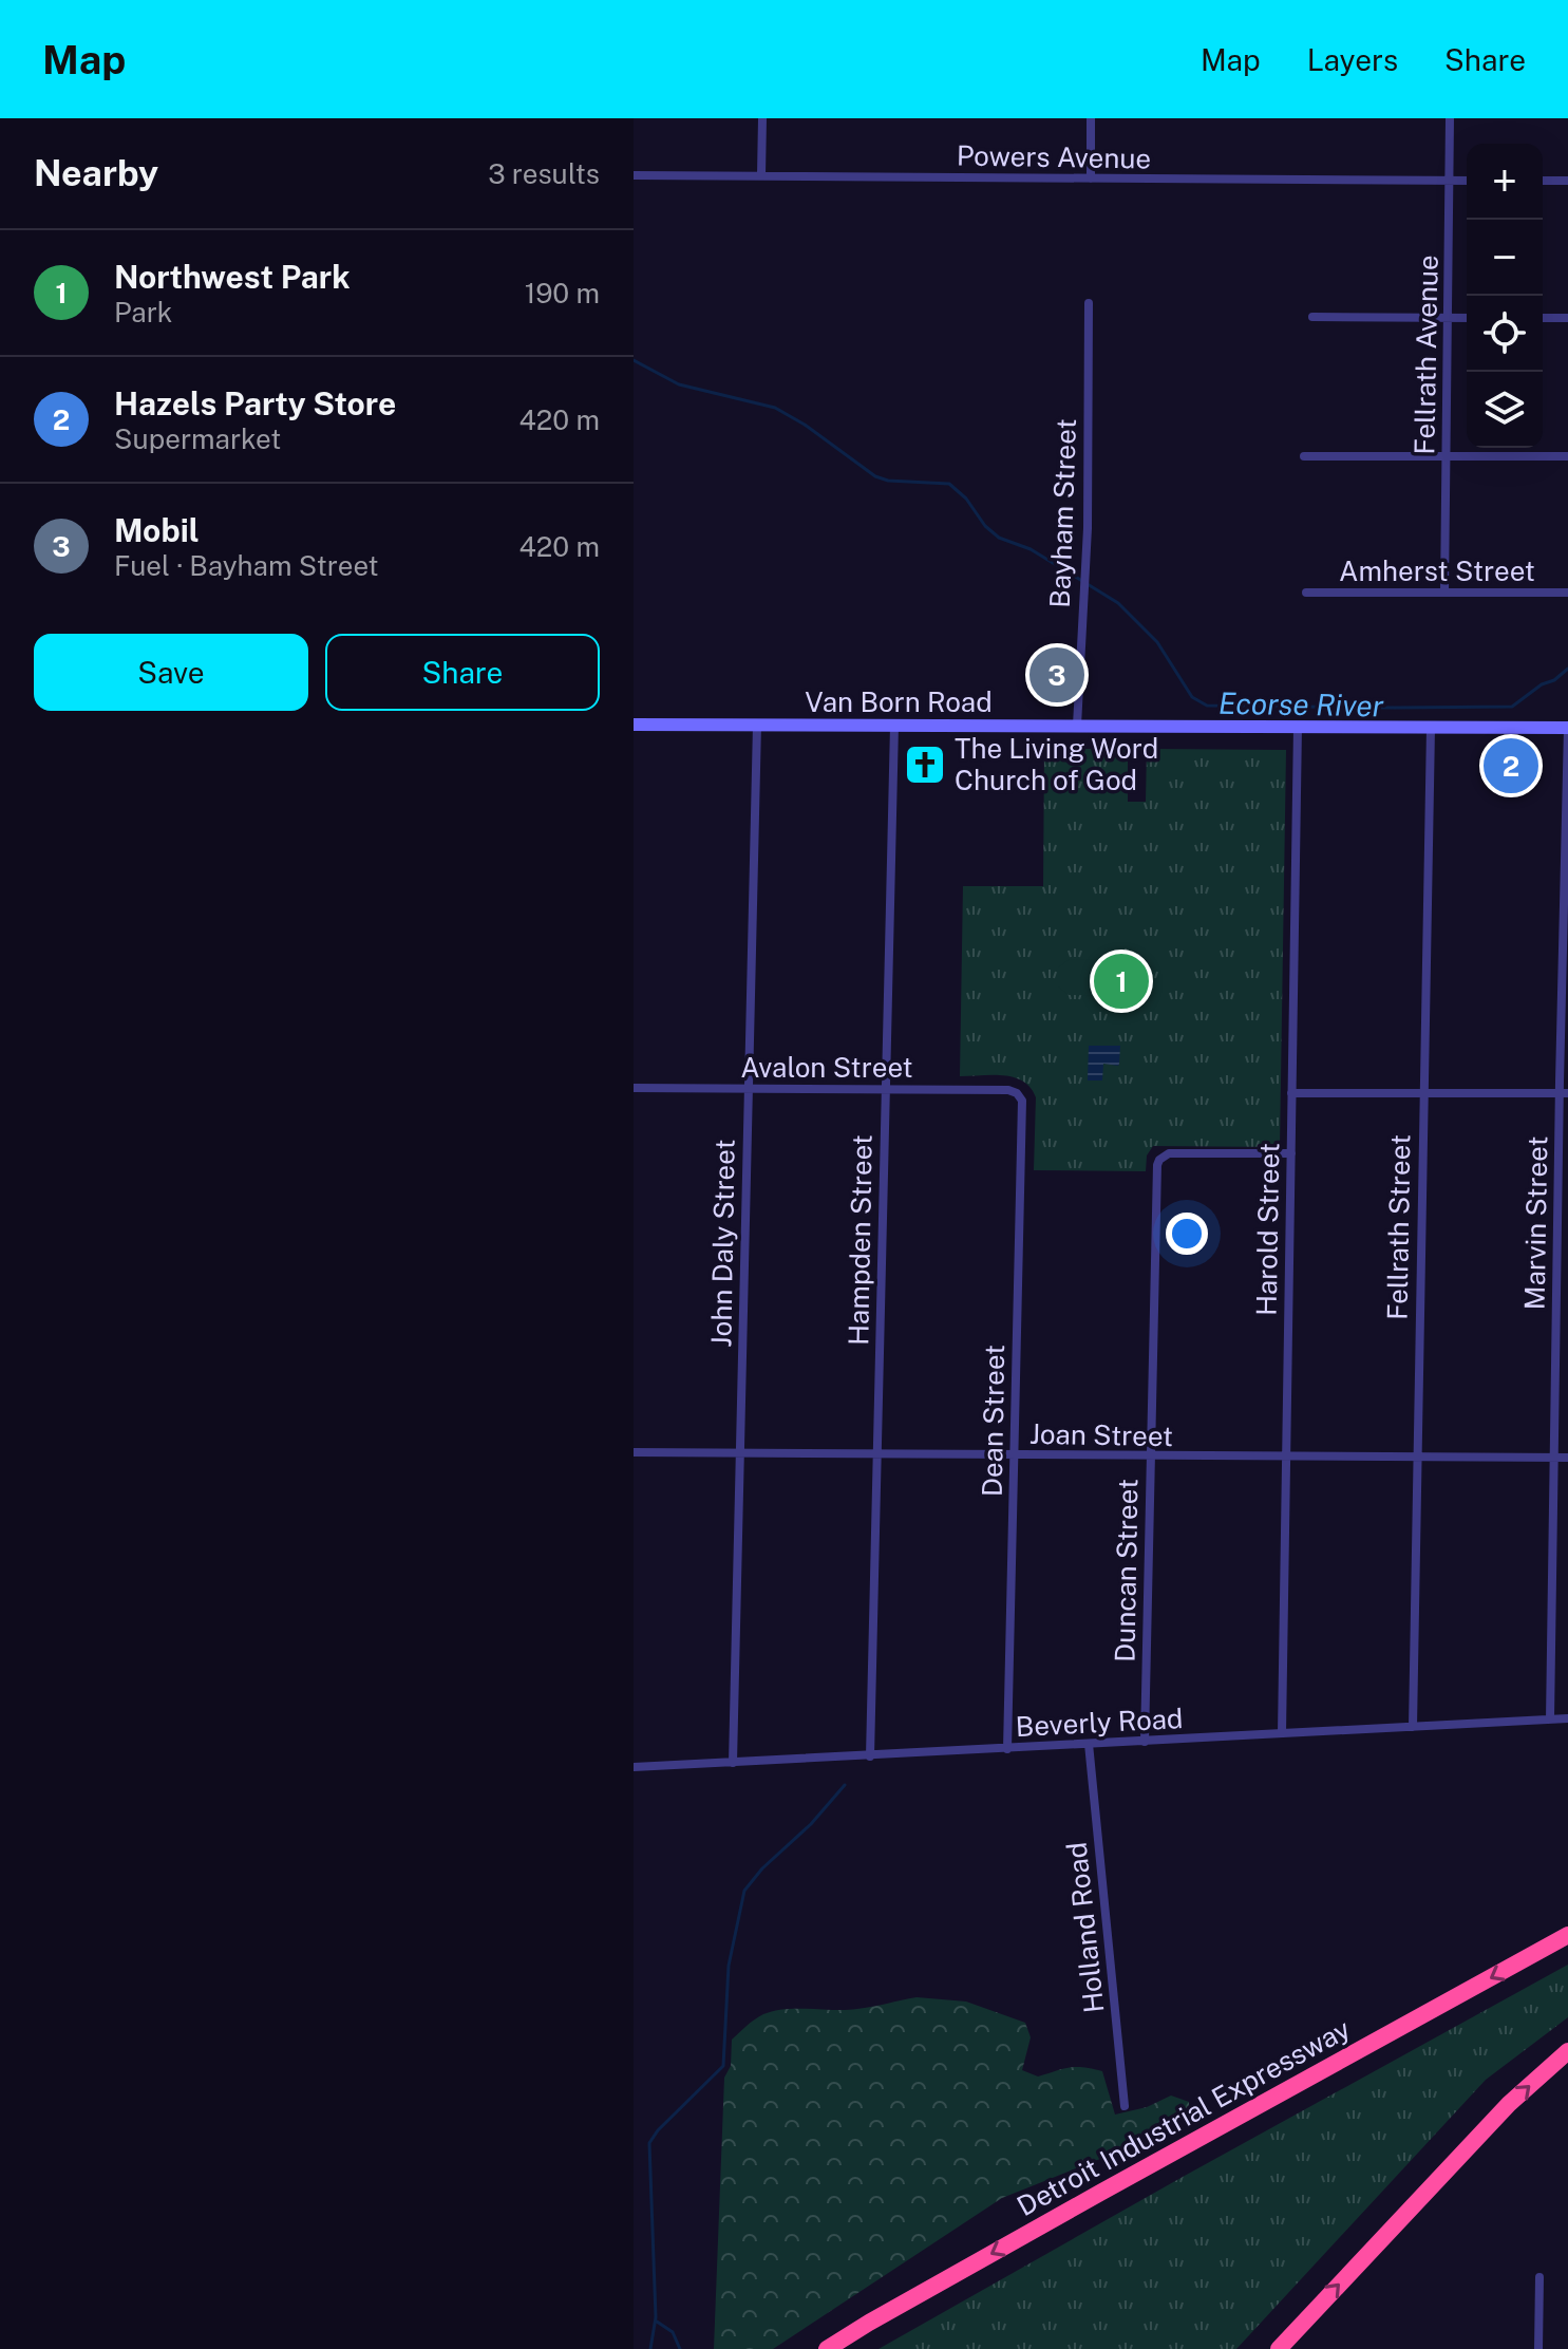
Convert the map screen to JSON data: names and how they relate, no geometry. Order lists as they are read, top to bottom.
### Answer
{
  "streets": {
    "highway": ["Detroit Industrial Expressway"],
    "main road": ["Van Born Road"],
    "street": [
      "Powers Avenue",
      "Fellrath Avenue",
      "Bayham Street",
      "Amherst Street",
      "Avalon Street",
      "Marvin Street",
      "Fellrath Street",
      "Harold Street",
      "Hampden Street",
      "John Daly Street",
      "Dean Street",
      "Joan Street",
      "Duncan Street",
      "Beverly Road",
      "Holland Road"
    ]
  },
  "crossings": [
    ["Powers Avenue", "Fellrath Avenue"],
    ["Fellrath Avenue", "Amherst Street"],
    ["Bayham Street", "Van Born Road"],
    ["Van Born Road", "Marvin Street"],
    ["Van Born Road", "Fellrath Street"],
    ["Van Born Road", "Harold Street"],
    ["Van Born Road", "Hampden Street"],
    ["Van Born Road", "John Daly Street"],
    ["Avalon Street", "Hampden Street"],
    ["Avalon Street", "John Daly Street"],
    ["Avalon Street", "Dean Street"],
    ["Marvin Street", "Joan Street"],
    ["Marvin Street", "Beverly Road"],
    ["Fellrath Street", "Joan Street"],
    ["Fellrath Street", "Beverly Road"],
    ["Harold Street", "Joan Street"],
    ["Harold Street", "Duncan Street"],
    ["Harold Street", "Beverly Road"],
    ["Hampden Street", "Joan Street"],
    ["Hampden Street", "Beverly Road"],
    ["John Daly Street", "Joan Street"],
    ["John Daly Street", "Beverly Road"],
    ["Dean Street", "Joan Street"],
    ["Dean Street", "Beverly Road"],
    ["Joan Street", "Duncan Street"],
    ["Duncan Street", "Beverly Road"],
    ["Beverly Road", "Holland Road"]
  ],
  "one_way": ["Detroit Industrial Expressway"],
  "water": ["Ecorse River"],
  "places": {
    "church": ["The Living Word Church of God"]
  },
  "page": {
    "header": "Map",
    "nav": ["Map", "Layers", "Share"],
    "heading": ["Nearby", "3 results"],
    "map_buttons": ["+", "−"],
    "list": [
      {
        "mark": "1",
        "name": "Northwest Park",
        "note": "Park",
        "value": "190 m"
      },
      {
        "mark": "2",
        "name": "Hazels Party Store",
        "note": "Supermarket",
        "value": "420 m"
      },
      {
        "mark": "3",
        "name": "Mobil",
        "note": "Fuel · Bayham Street",
        "value": "420 m"
      }
    ],
    "buttons": ["Save", "Share"],
    "pins": ["3", "2", "1"]
  }
}
